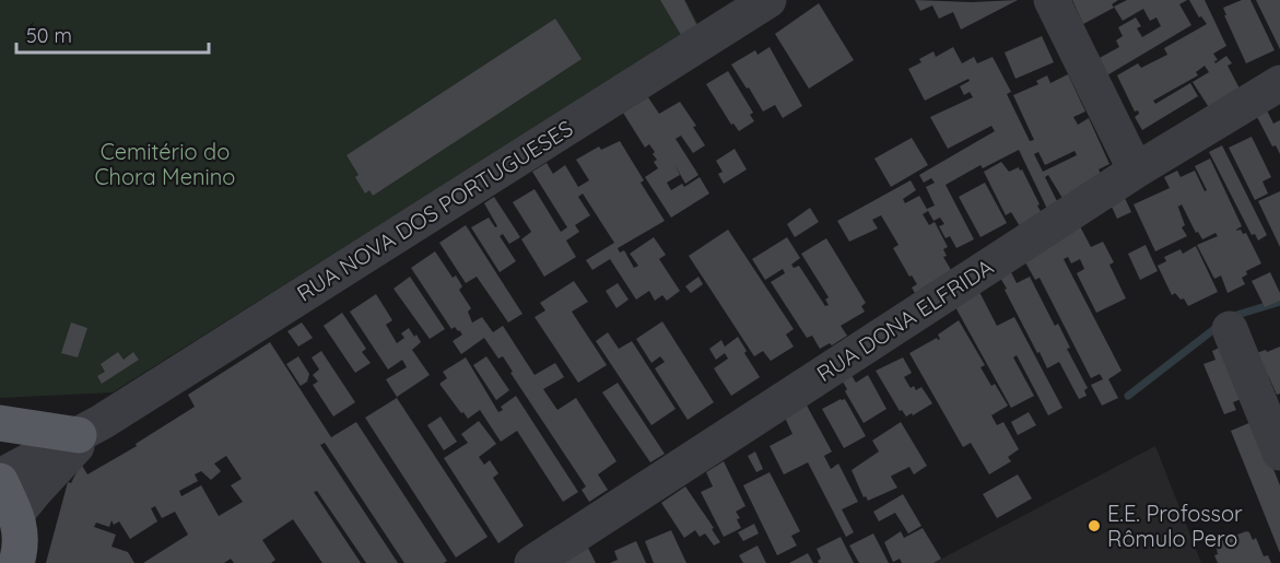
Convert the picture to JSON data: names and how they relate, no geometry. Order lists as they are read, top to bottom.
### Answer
{
  "streets": {
    "street": ["RUA NOVA DOS PORTUGUESES", "RUA DONA ELFRIDA"]
  },
  "parks": ["Cemitério do Chora Menino"],
  "places": ["E.E. Profossor Rômulo Pero"],
  "scale_bar": "50 m"
}
